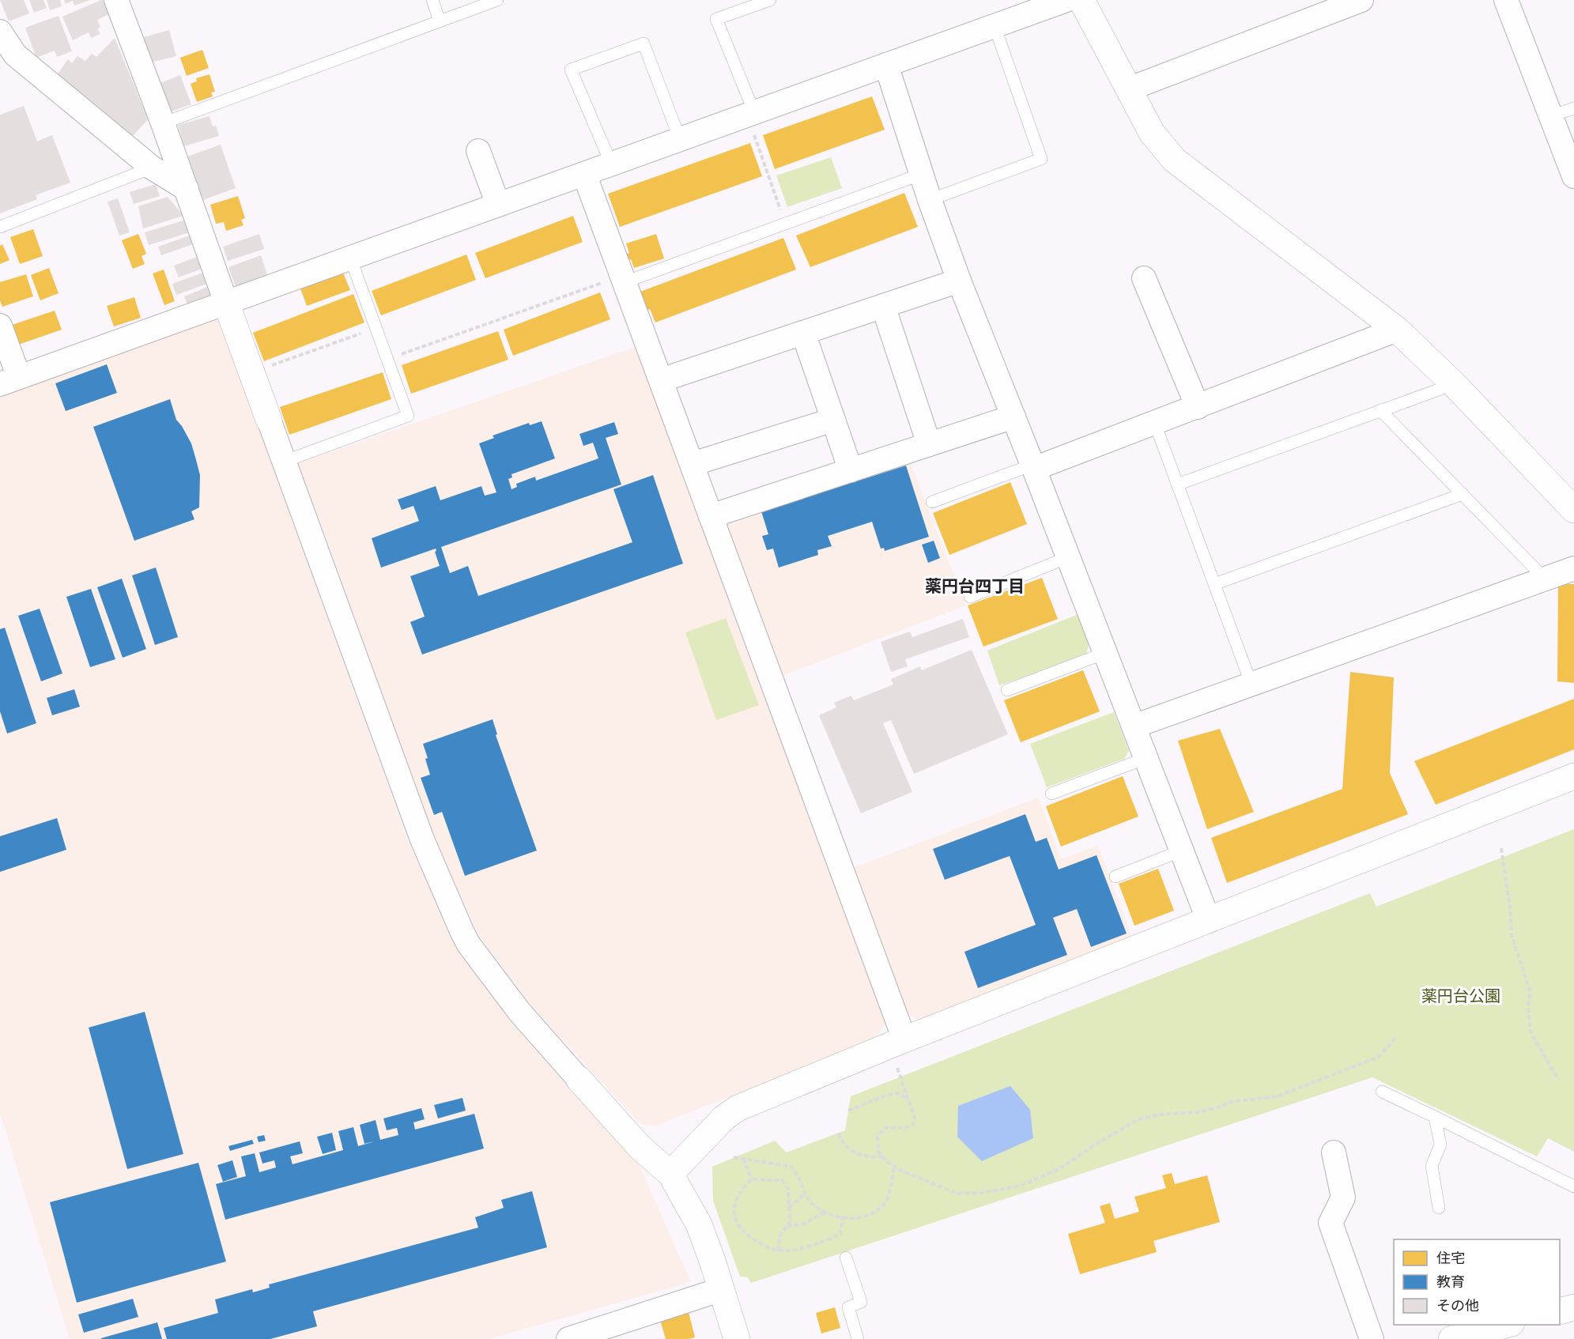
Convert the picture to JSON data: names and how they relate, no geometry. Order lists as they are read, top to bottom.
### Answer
{
  "districts": ["薬円台四丁目"],
  "parks": ["薬円台公園"],
  "legend": ["住宅", "教育", "その他"]
}
